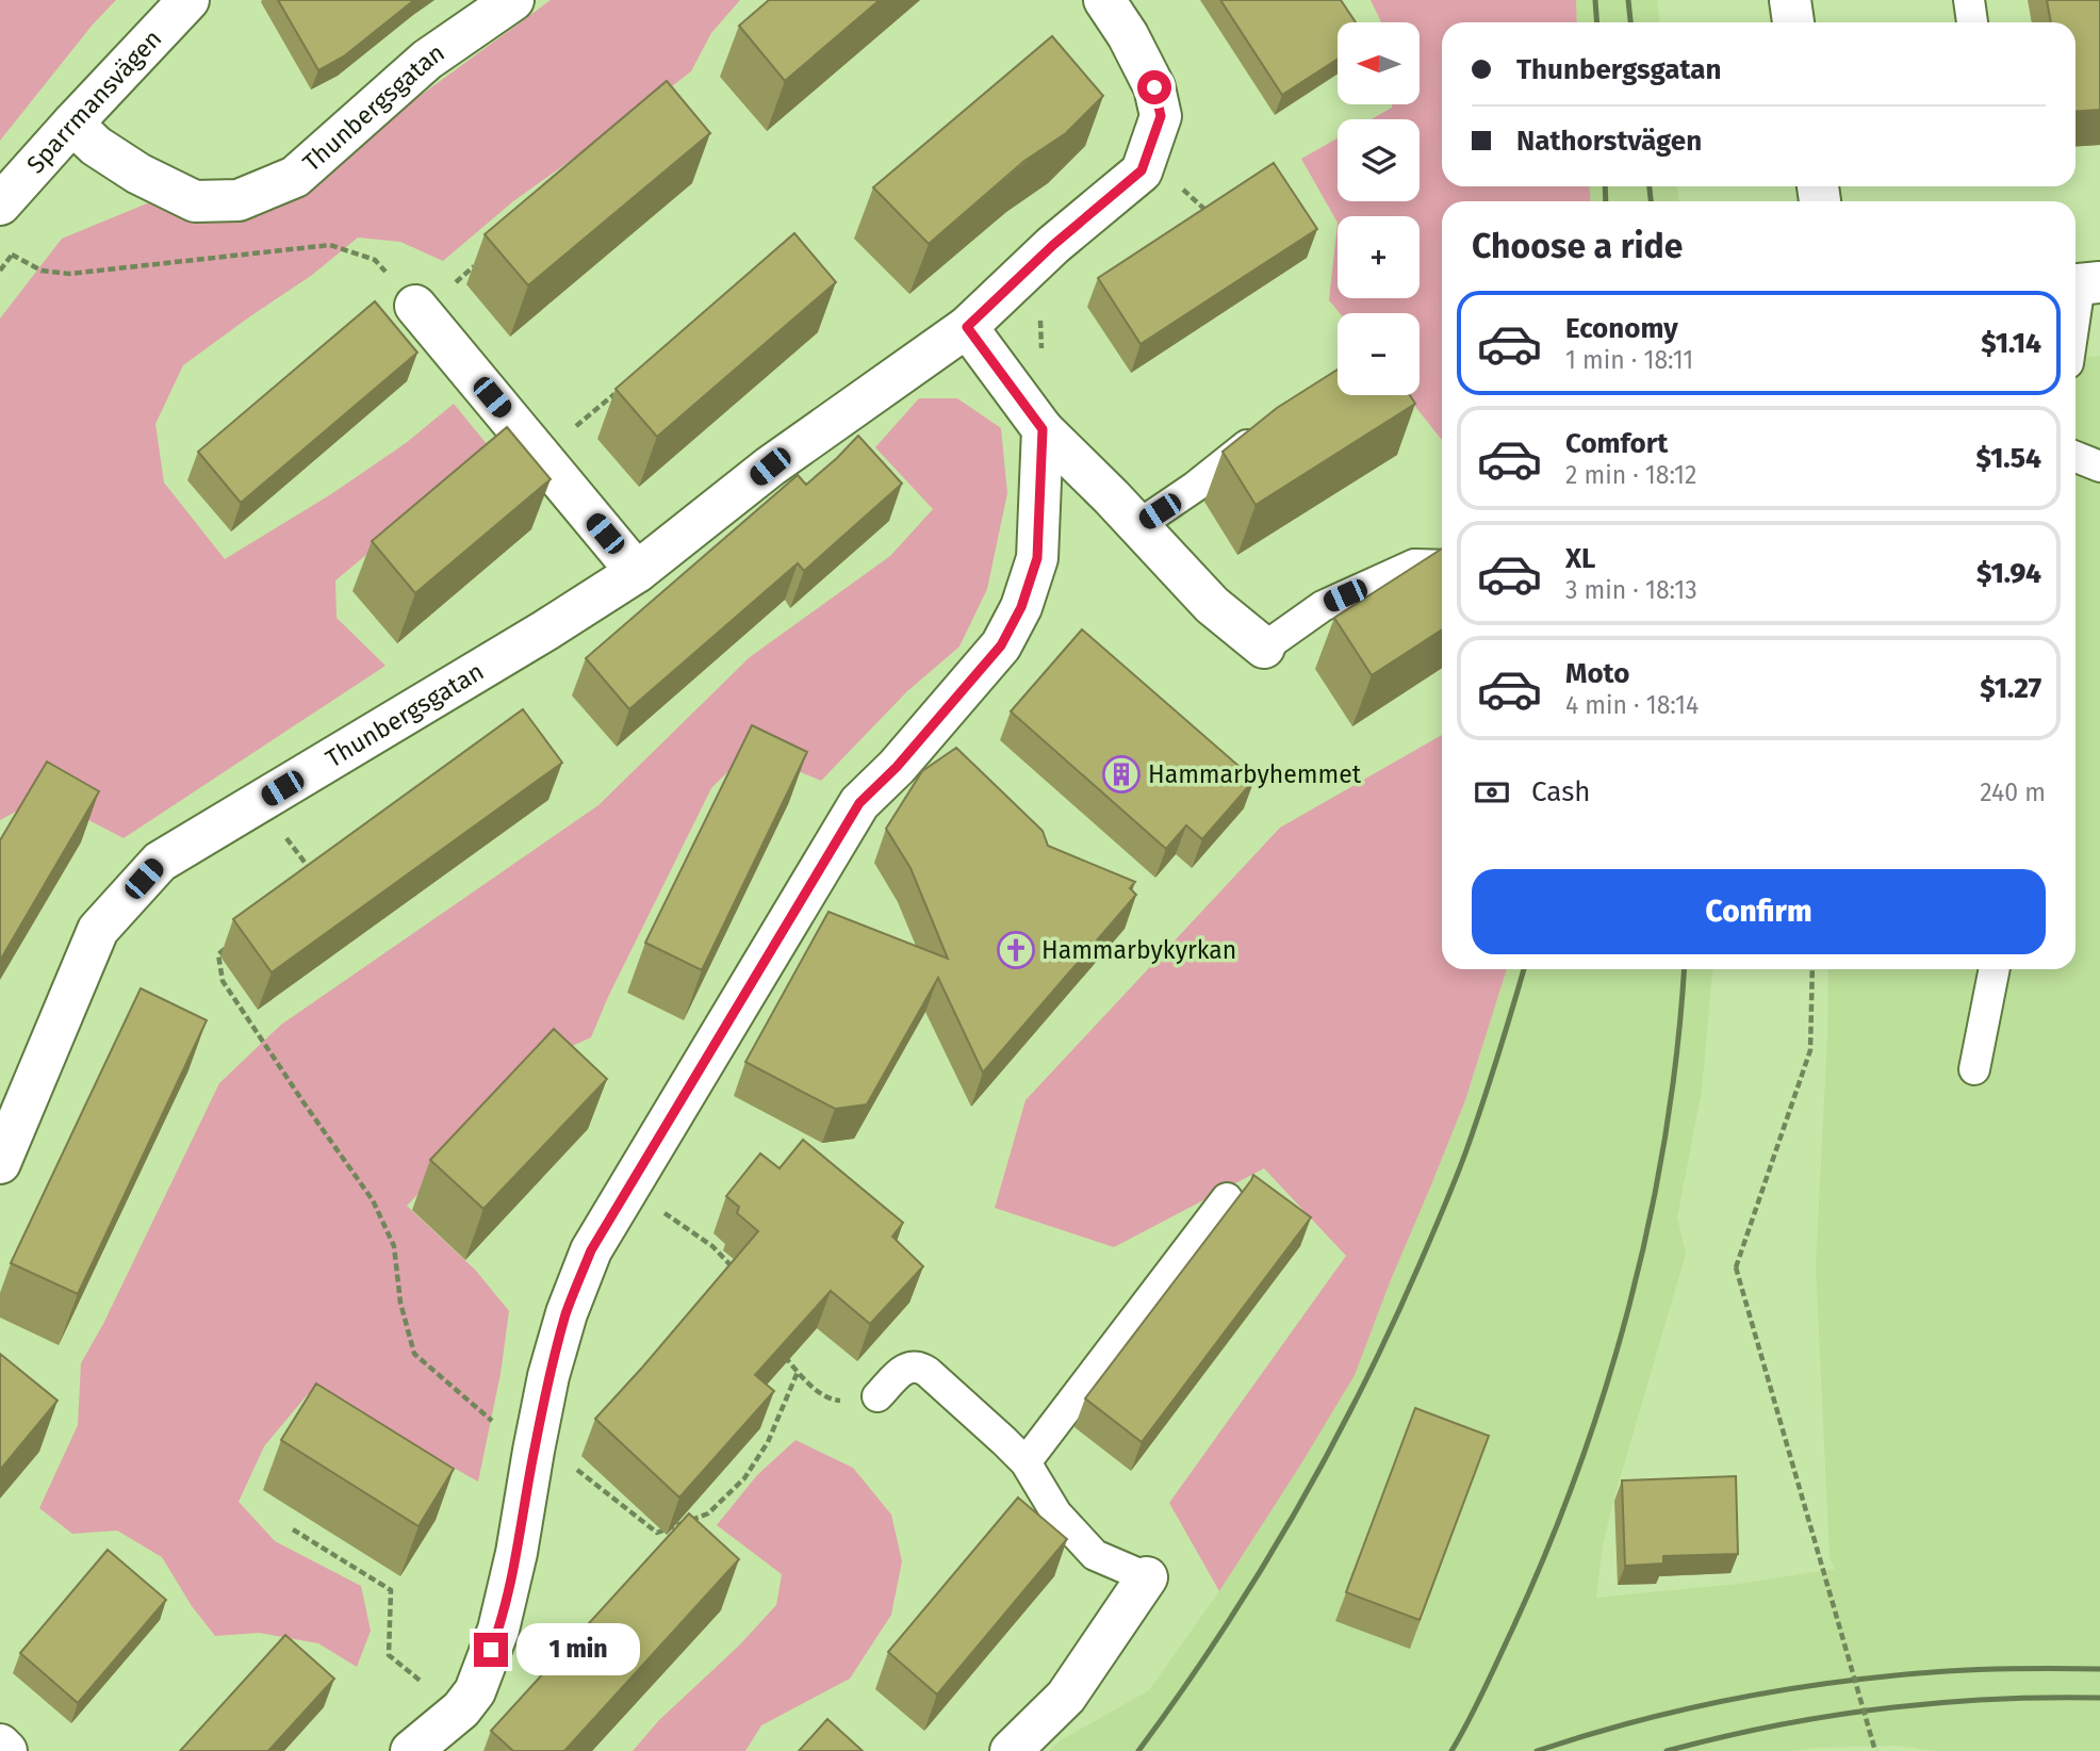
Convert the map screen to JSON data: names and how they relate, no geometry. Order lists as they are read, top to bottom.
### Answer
{
  "streets": {
    "street": ["Sparrmansvägen", "Thunbergsgatan"]
  },
  "crossings": [
    ["Sparrmansvägen", "Thunbergsgatan"]
  ],
  "places": {
    "building": ["Hammarbyhemmet"],
    "church": ["Hammarbykyrkan"]
  },
  "north": "left",
  "page": {
    "map_buttons": ["+", "−"],
    "banner": ["Thunbergsgatan", "Nathorstvägen"],
    "heading": "Choose a ride",
    "list": [
      {
        "name": "Economy",
        "note": "1 min · 18:11",
        "value": "$1.14"
      },
      {
        "name": "Comfort",
        "note": "2 min · 18:12",
        "value": "$1.54"
      },
      {
        "name": "XL",
        "note": "3 min · 18:13",
        "value": "$1.94"
      },
      {
        "name": "Moto",
        "note": "4 min · 18:14",
        "value": "$1.27"
      }
    ],
    "pay": ["Cash", "240 m"],
    "buttons": "Confirm",
    "bubble": "1 min"
  }
}
